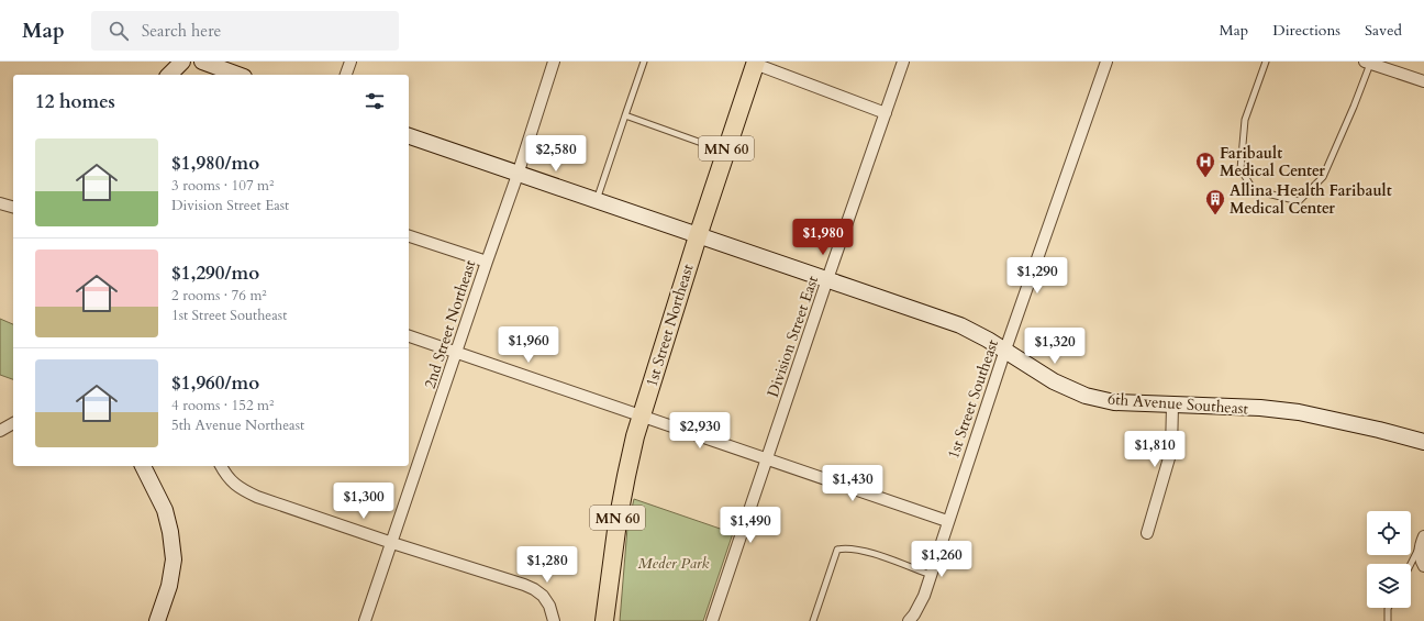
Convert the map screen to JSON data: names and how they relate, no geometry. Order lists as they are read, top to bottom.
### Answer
{
  "streets": {
    "main road": ["MN 60", "1st Street Northeast"],
    "street": [
      "2nd Street Northeast",
      "Division Street East",
      "1st Street Southeast",
      "6th Avenue Southeast"
    ]
  },
  "crossings": [
    ["2nd Street Northeast", "6th Avenue Southeast"],
    ["1st Street Northeast", "6th Avenue Southeast"],
    ["Division Street East", "6th Avenue Southeast"],
    ["1st Street Southeast", "6th Avenue Southeast"]
  ],
  "parks": ["Meder Park"],
  "places": {
    "hospital": ["Faribault Medical Center"],
    "building": ["Allina Health Faribault Medical Center"]
  },
  "page": {
    "header": "Map",
    "search": "Search here",
    "nav": ["Map", "Directions", "Saved"],
    "heading": "12 homes",
    "list": [
      {
        "name": "$1,980/mo",
        "note": "3 rooms · 107 m² · Division Street East"
      },
      {
        "name": "$1,290/mo",
        "note": "2 rooms · 76 m² · 1st Street Southeast"
      },
      {
        "name": "$1,960/mo",
        "note": "4 rooms · 152 m² · 5th Avenue Northeast"
      }
    ],
    "price": [
      "$2,580",
      "$1,980",
      "$1,290",
      "$1,960",
      "$1,320",
      "$2,930",
      "$1,810",
      "$1,430",
      "$1,300",
      "$1,490",
      "$1,260",
      "$1,280"
    ]
  }
}
